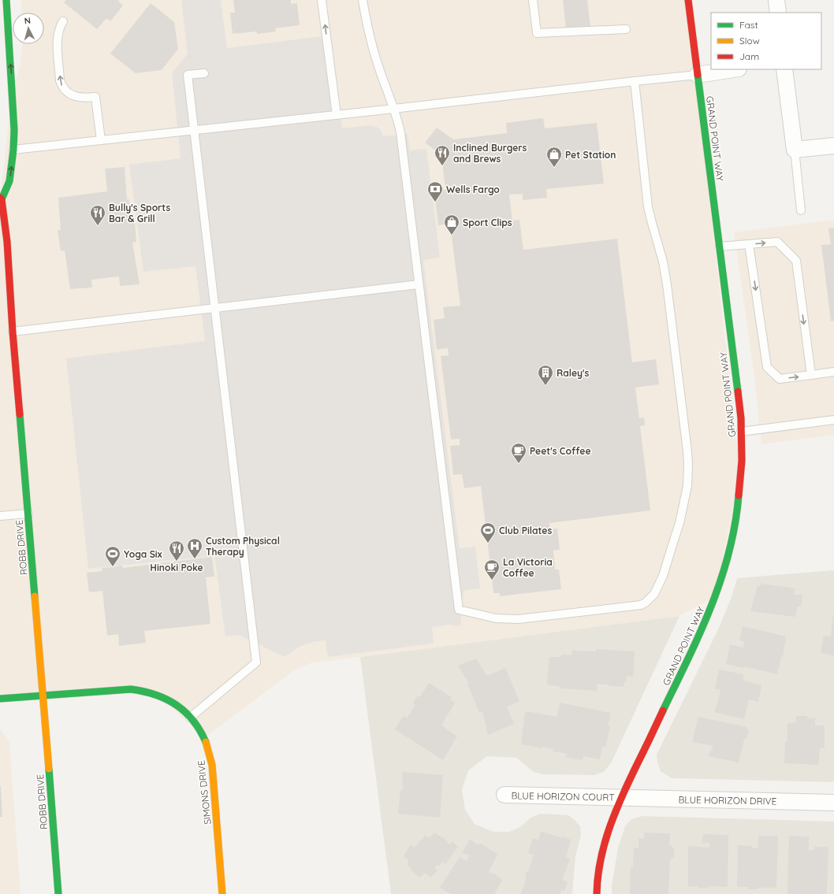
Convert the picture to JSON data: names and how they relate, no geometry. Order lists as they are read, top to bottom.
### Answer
{
  "streets": {
    "street": [
      "GRAND POINT WAY",
      "ROBB DRIVE",
      "SIMONS DRIVE",
      "BLUE HORIZON COURT",
      "BLUE HORIZON DRIVE"
    ]
  },
  "crossings": [
    ["GRAND POINT WAY", "BLUE HORIZON COURT"],
    ["GRAND POINT WAY", "BLUE HORIZON DRIVE"],
    ["ROBB DRIVE", "SIMONS DRIVE"],
    ["BLUE HORIZON COURT", "BLUE HORIZON DRIVE"]
  ],
  "places": {
    "restaurant": ["Inclined Burgers and Brews", "Bully's Sports Bar & Grill", "Hinoki Poke"],
    "shop": ["Pet Station", "Sport Clips"],
    "bank": ["Wells Fargo"],
    "building": ["Raley's"],
    "cafe": ["Peet's Coffee", "La Victoria Coffee"],
    "sports": ["Club Pilates", "Yoga Six"],
    "hospital": ["Custom Physical Therapy"]
  },
  "legend": ["Fast", "Slow", "Jam"],
  "north": "top"
}
